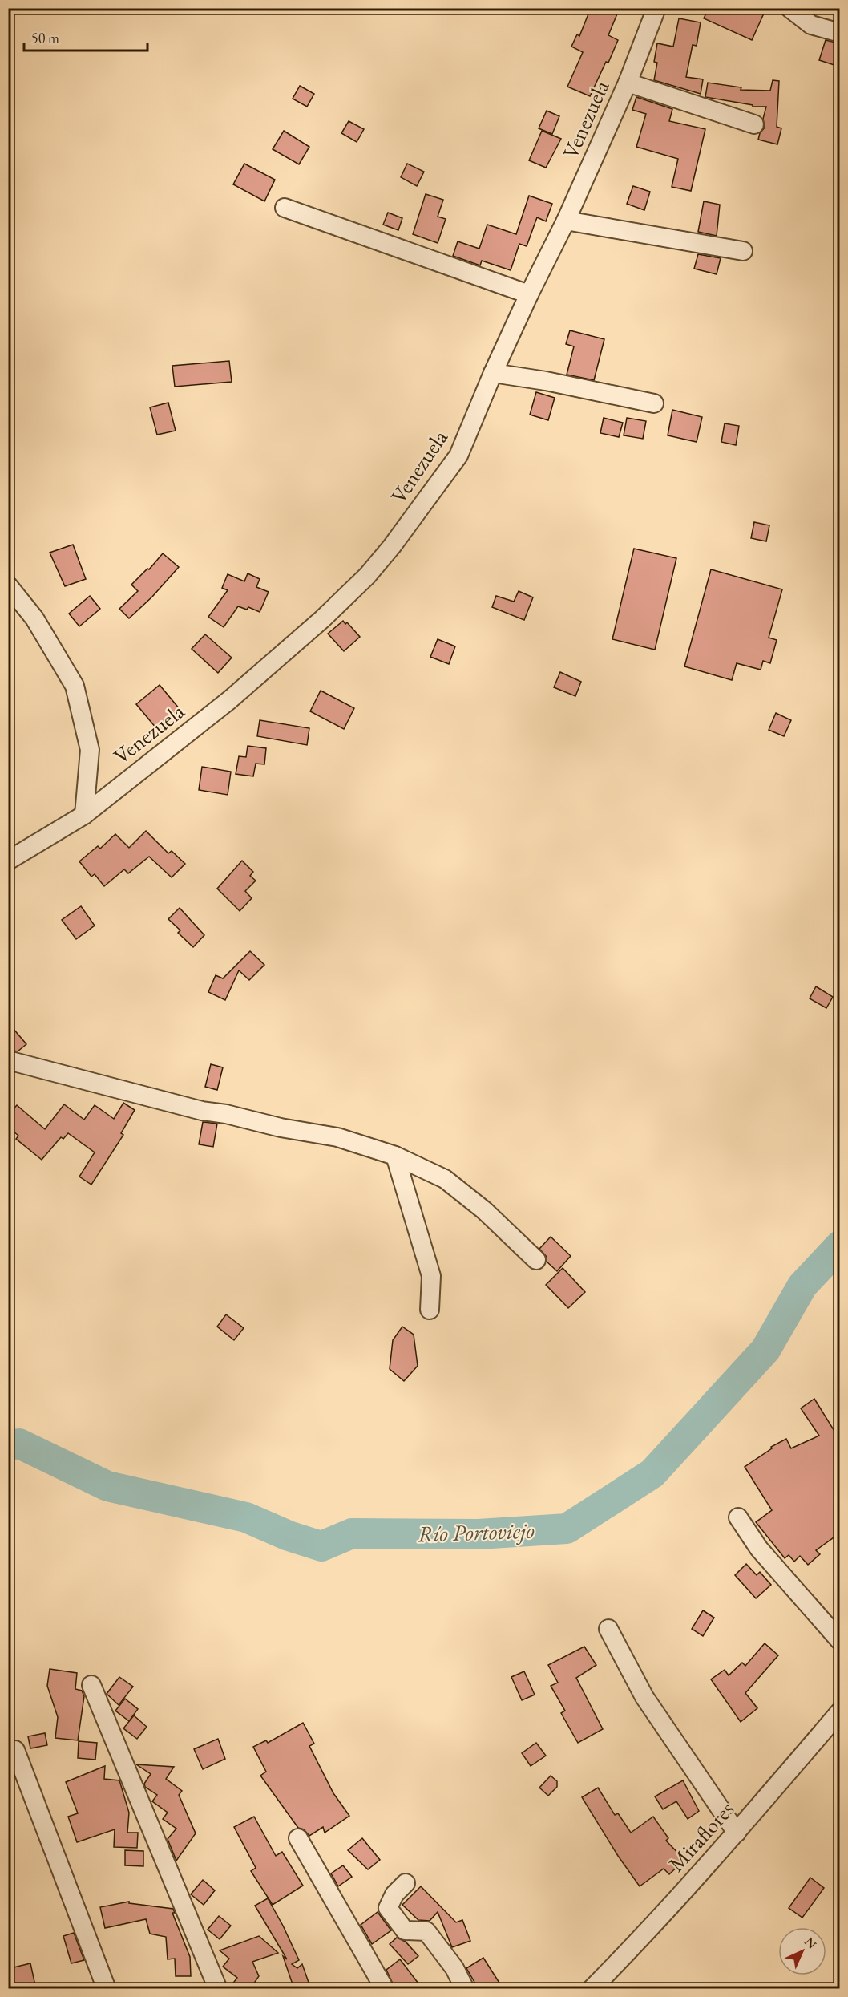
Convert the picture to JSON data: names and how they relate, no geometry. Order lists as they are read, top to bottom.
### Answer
{
  "streets": {
    "street": ["Venezuela", "Miraflores"]
  },
  "water": ["Río Portoviejo"],
  "scale_bar": "50 m",
  "north": "top right"
}
